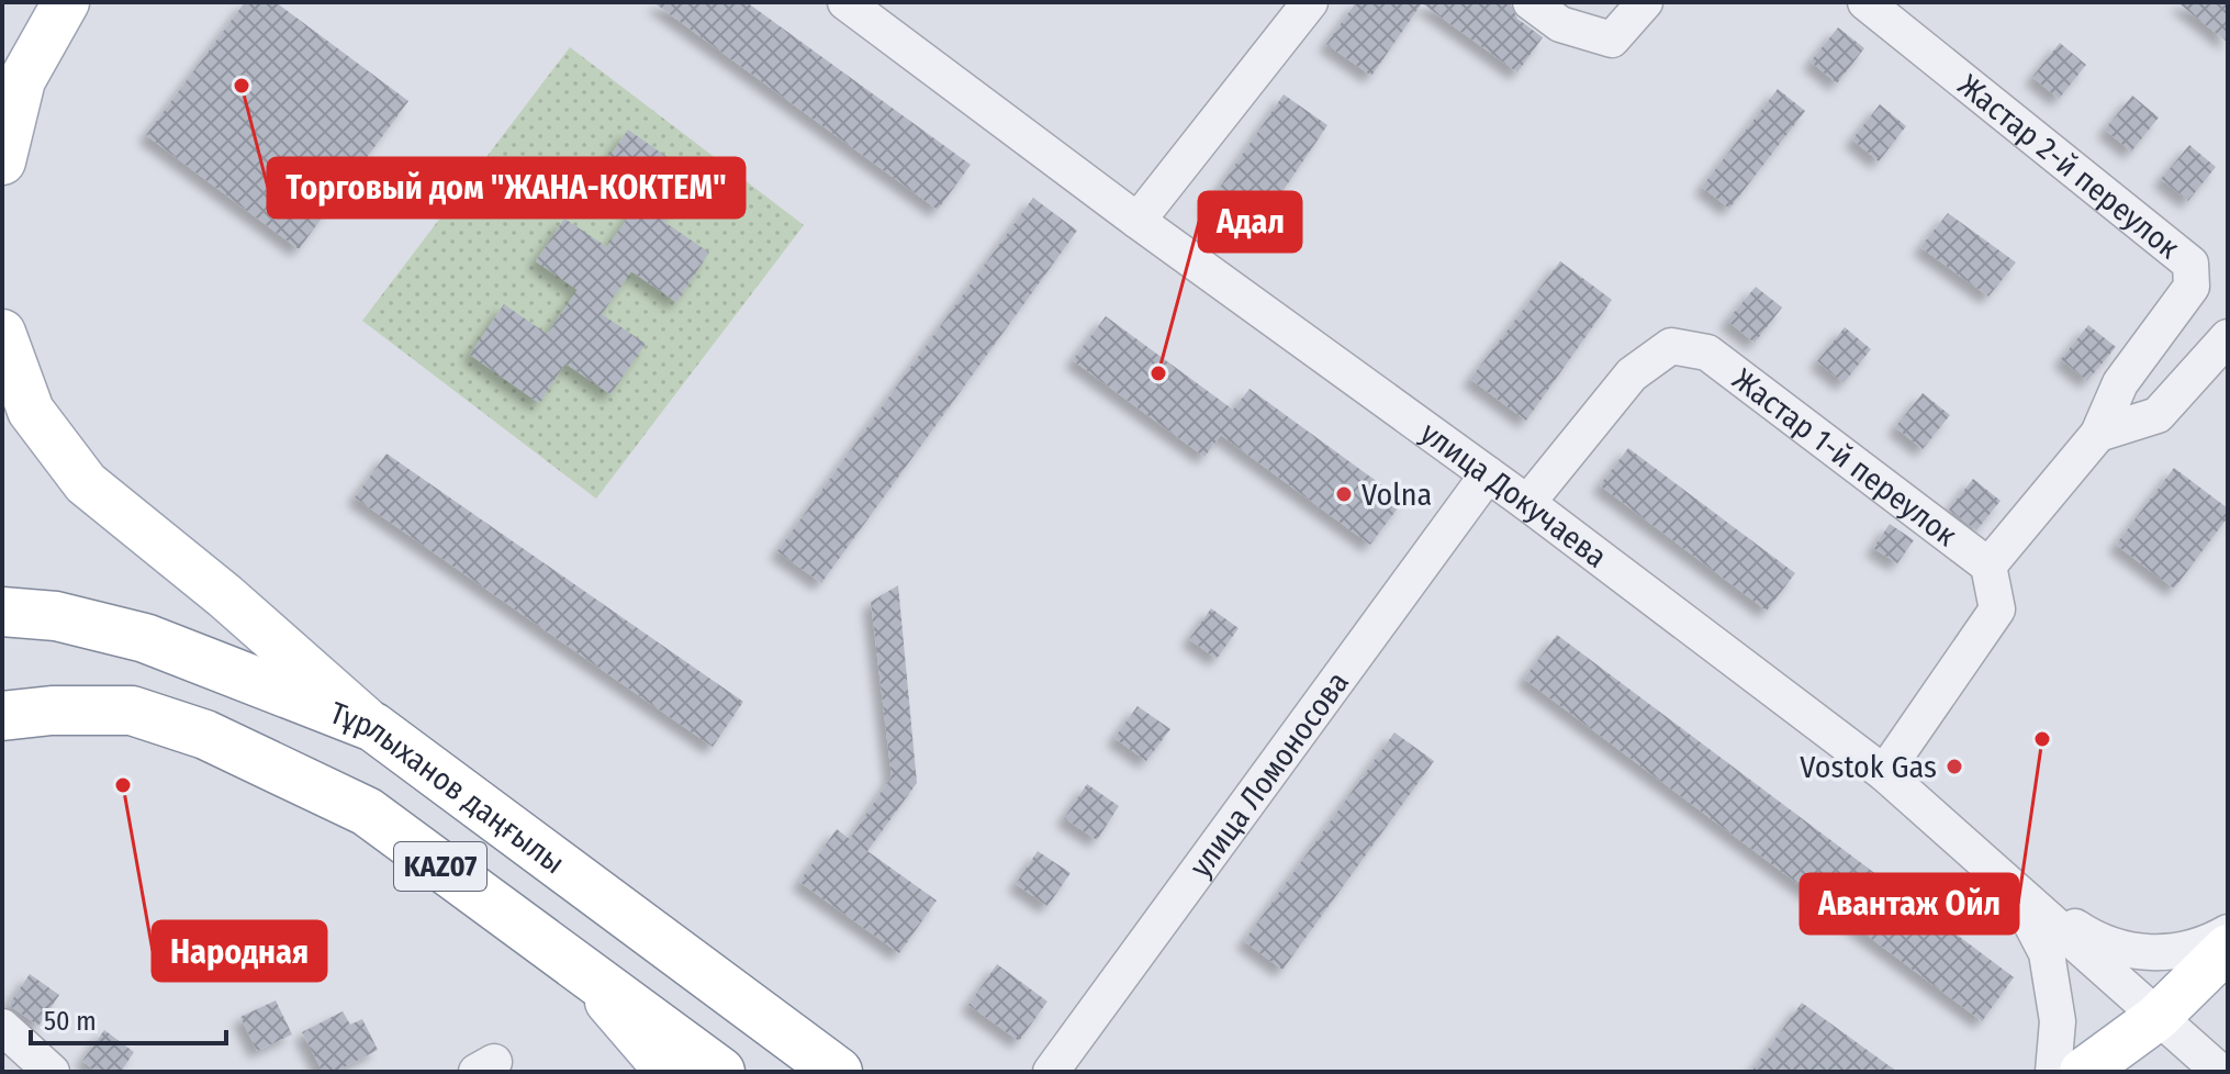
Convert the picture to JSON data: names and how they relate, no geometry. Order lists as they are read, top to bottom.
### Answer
{
  "streets": {
    "highway": ["Тұрлыханов даңғылы", "KAZ07"],
    "street": [
      "Жастар 2-й переулок",
      "Жастар 1-й переулок",
      "улица Докучаева",
      "улица Ломоносова"
    ]
  },
  "crossings": [
    ["Жастар 2-й переулок", "Жастар 1-й переулок"],
    ["Жастар 1-й переулок", "улица Докучаева"],
    ["улица Докучаева", "улица Ломоносова"]
  ],
  "places": [
    "Торговый дом \"ЖАНА-КОКТЕМ\"",
    "Адал",
    "Volna",
    "Авантаж Ойл",
    "Vostok Gas",
    "Народная"
  ],
  "scale_bar": "50 m"
}
